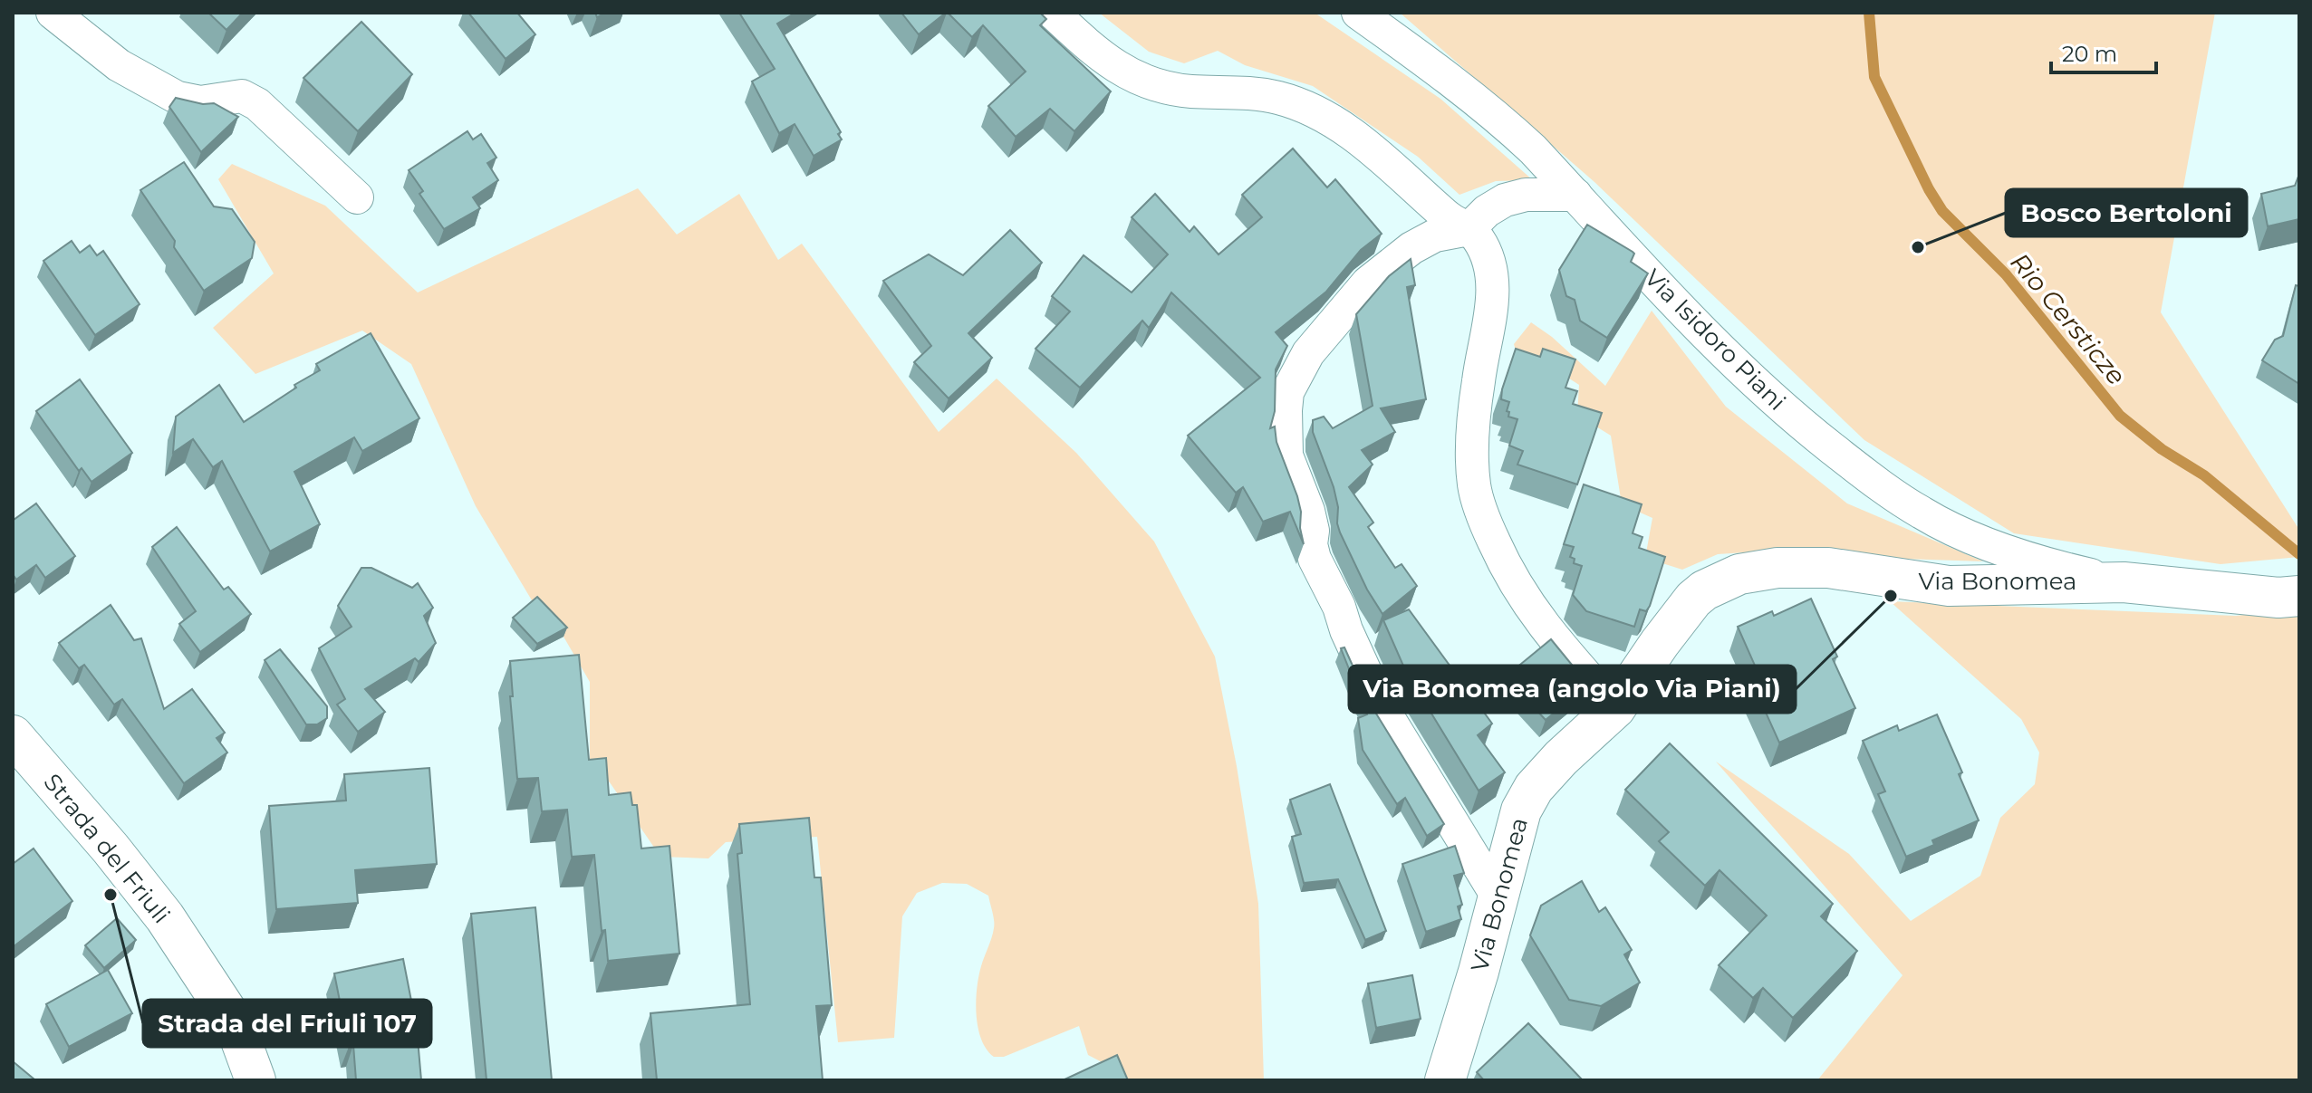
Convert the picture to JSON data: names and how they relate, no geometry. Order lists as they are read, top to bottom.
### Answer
{
  "streets": {
    "street": ["Via Isidoro Piani", "Via Bonomea", "Strada del Friuli"]
  },
  "crossings": [
    ["Via Isidoro Piani", "Via Bonomea"]
  ],
  "water": ["Rio Cersticze"],
  "places": ["Bosco Bertoloni", "Via Bonomea (angolo Via Piani)", "Strada del Friuli 107"],
  "scale_bar": "20 m"
}
